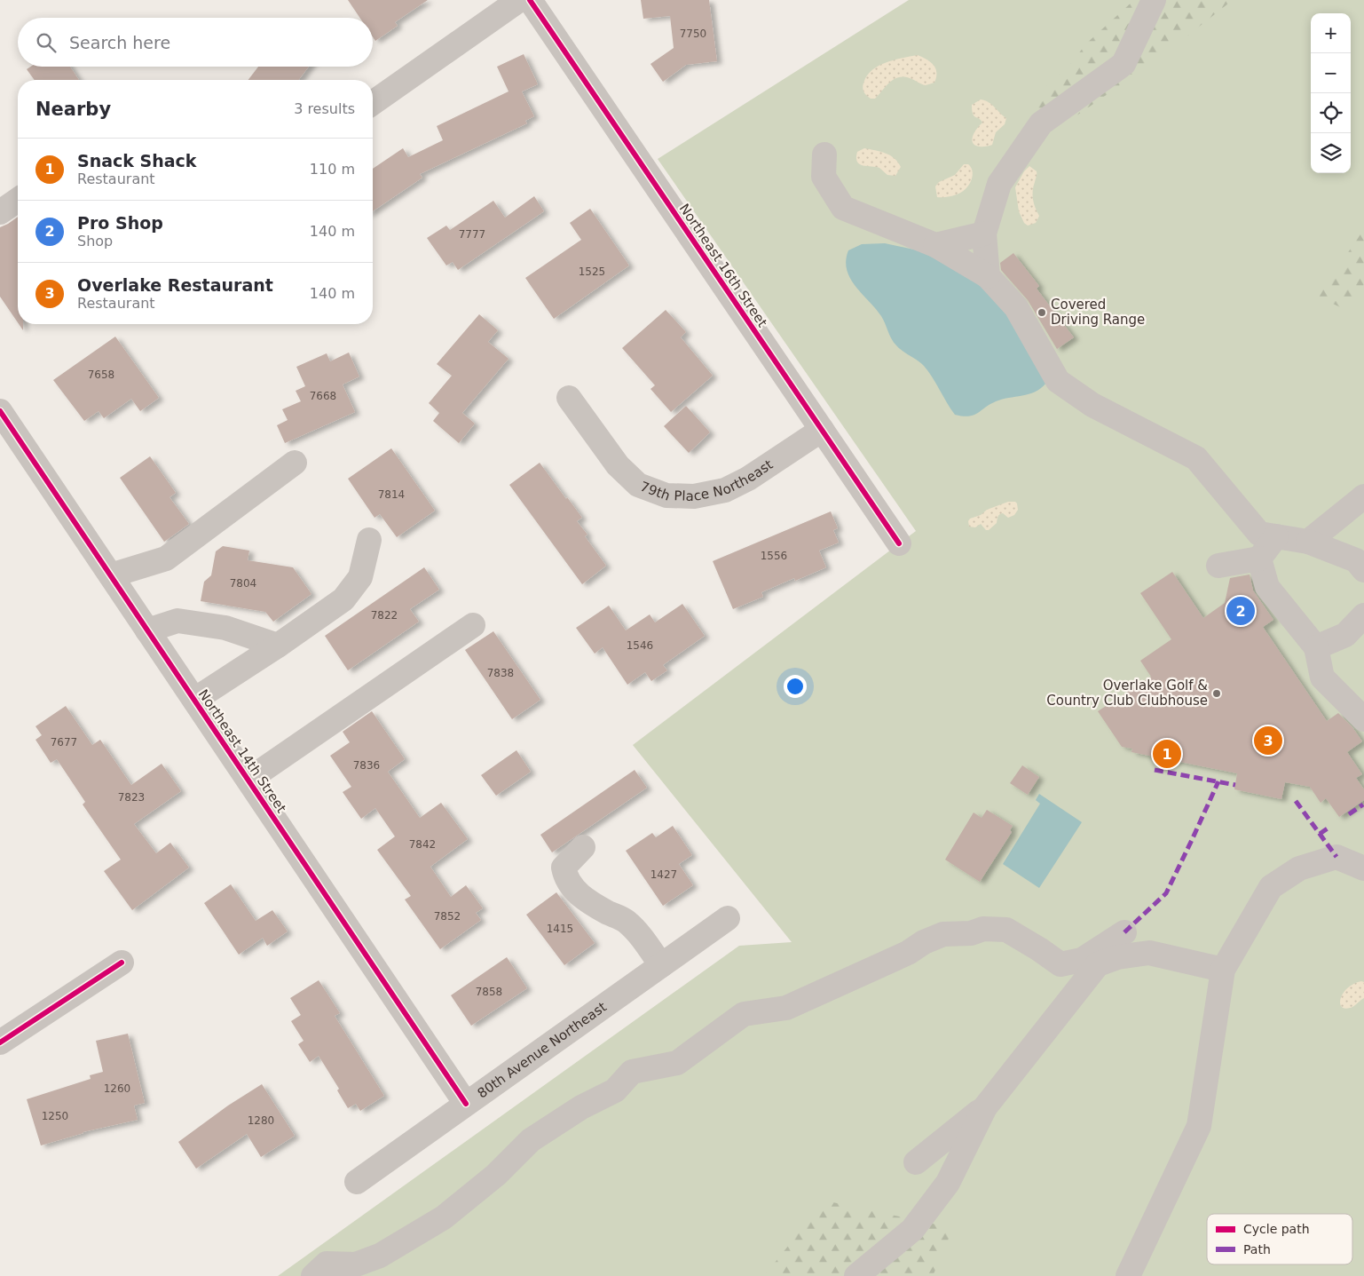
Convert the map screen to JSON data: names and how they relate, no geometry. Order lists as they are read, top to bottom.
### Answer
{
  "streets": {
    "street": [
      "Northeast 16th Street",
      "79th Place Northeast",
      "Northeast 14th Street",
      "80th Avenue Northeast"
    ]
  },
  "crossings": [
    ["Northeast 16th Street", "79th Place Northeast"],
    ["Northeast 14th Street", "80th Avenue Northeast"]
  ],
  "places": ["Covered Driving Range", "Overlake Golf & Country Club Clubhouse"],
  "house_numbers": [
    "7750",
    "7777",
    "1525",
    "7658",
    "7668",
    "7814",
    "1556",
    "7804",
    "7822",
    "1546",
    "7838",
    "7677",
    "7836",
    "7823",
    "7842",
    "1427",
    "7852",
    "1415",
    "7858",
    "1260",
    "1250",
    "1280"
  ],
  "legend": ["Cycle path", "Path"],
  "page": {
    "map_buttons": ["+", "−"],
    "search": "Search here",
    "heading": ["Nearby", "3 results"],
    "list": [
      {
        "mark": "1",
        "name": "Snack Shack",
        "note": "Restaurant",
        "value": "110 m"
      },
      {
        "mark": "2",
        "name": "Pro Shop",
        "note": "Shop",
        "value": "140 m"
      },
      {
        "mark": "3",
        "name": "Overlake Restaurant",
        "note": "Restaurant",
        "value": "140 m"
      }
    ],
    "pins": ["2", "3", "1"]
  }
}
